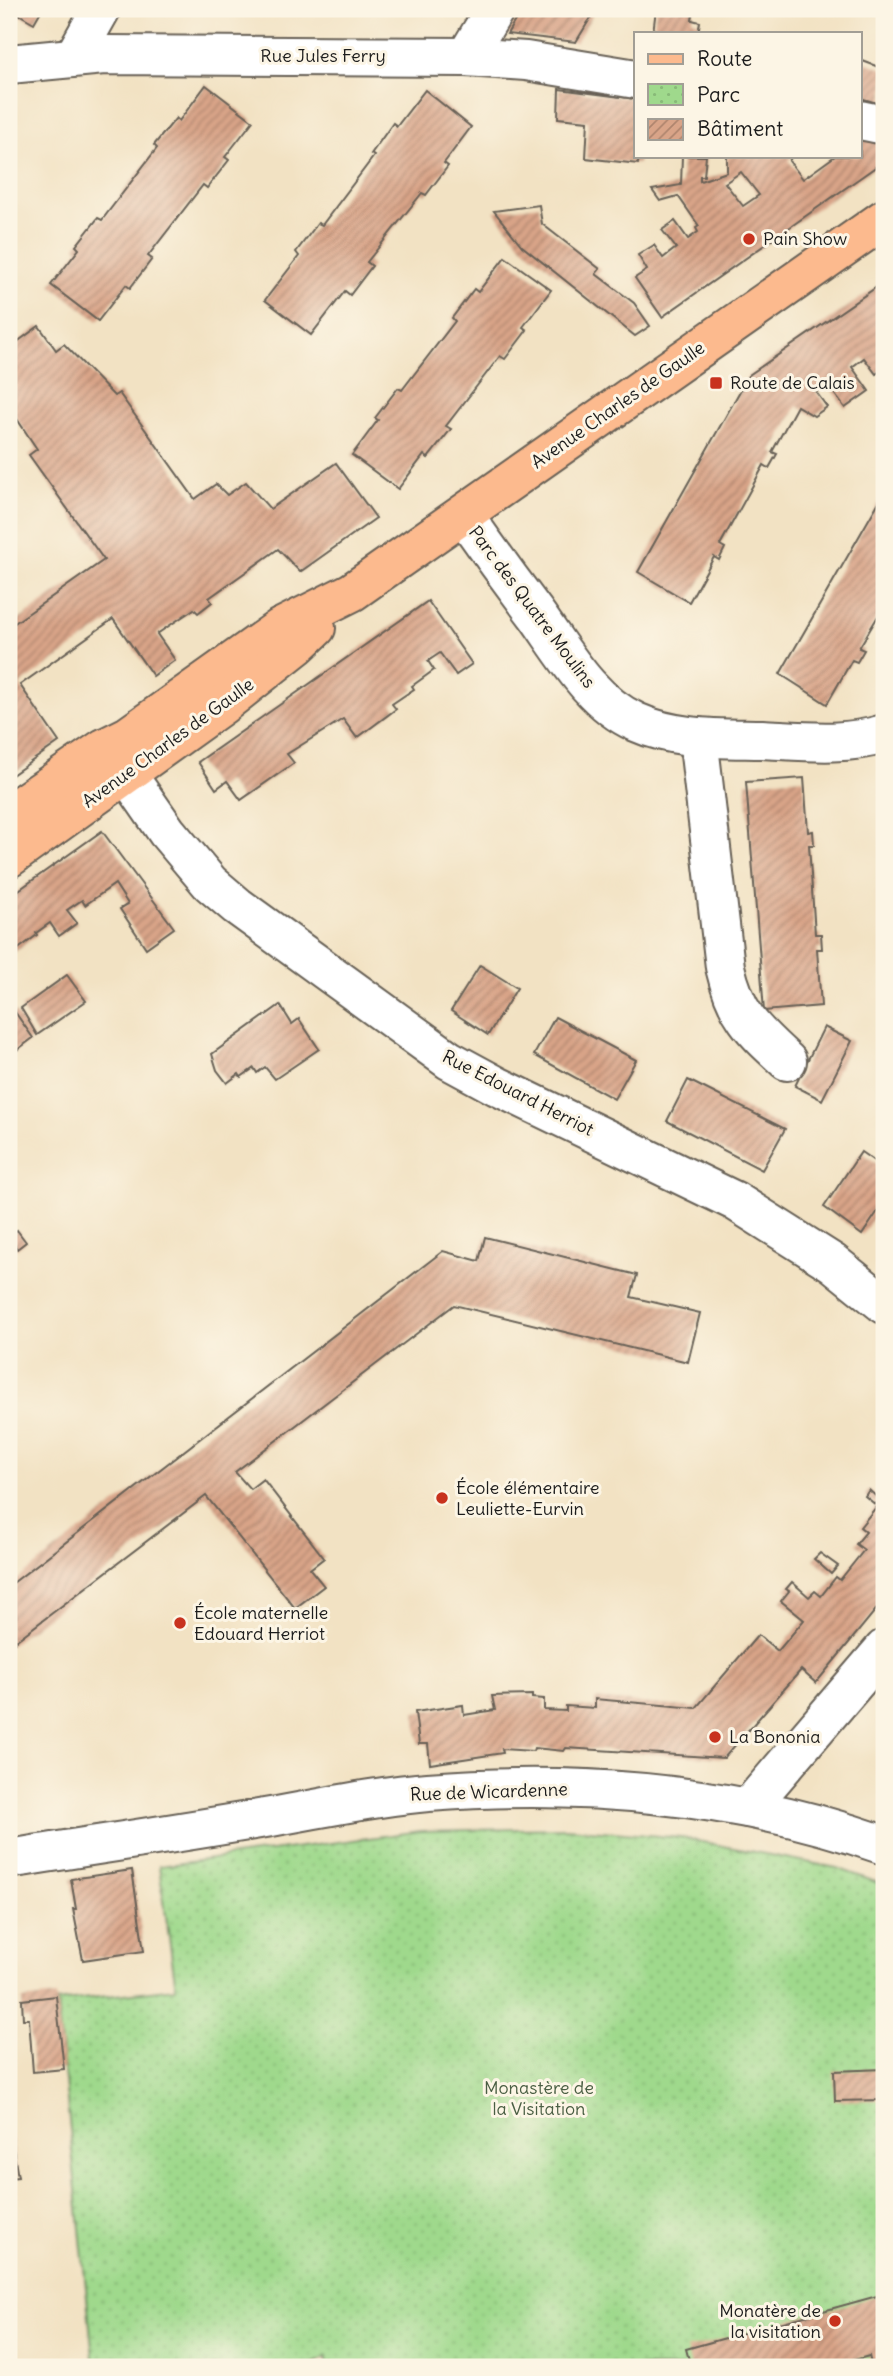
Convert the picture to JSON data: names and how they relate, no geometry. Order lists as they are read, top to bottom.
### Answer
{
  "streets": {
    "main road": ["Avenue Charles de Gaulle"],
    "street": [
      "Rue Jules Ferry",
      "Parc des Quatre Moulins",
      "Rue Edouard Herriot",
      "Rue de Wicardenne"
    ]
  },
  "crossings": [
    ["Avenue Charles de Gaulle", "Parc des Quatre Moulins"],
    ["Avenue Charles de Gaulle", "Rue Edouard Herriot"]
  ],
  "parks": ["Monastère de la Visitation"],
  "places": {
    "other": [
      "Pain Show",
      "École élémentaire Leuliette-Eurvin",
      "École maternelle Edouard Herriot",
      "La Bononia",
      "Monatère de la visitation"
    ],
    "transit": ["Route de Calais"]
  },
  "legend": ["Route", "Parc", "Bâtiment"]
}
